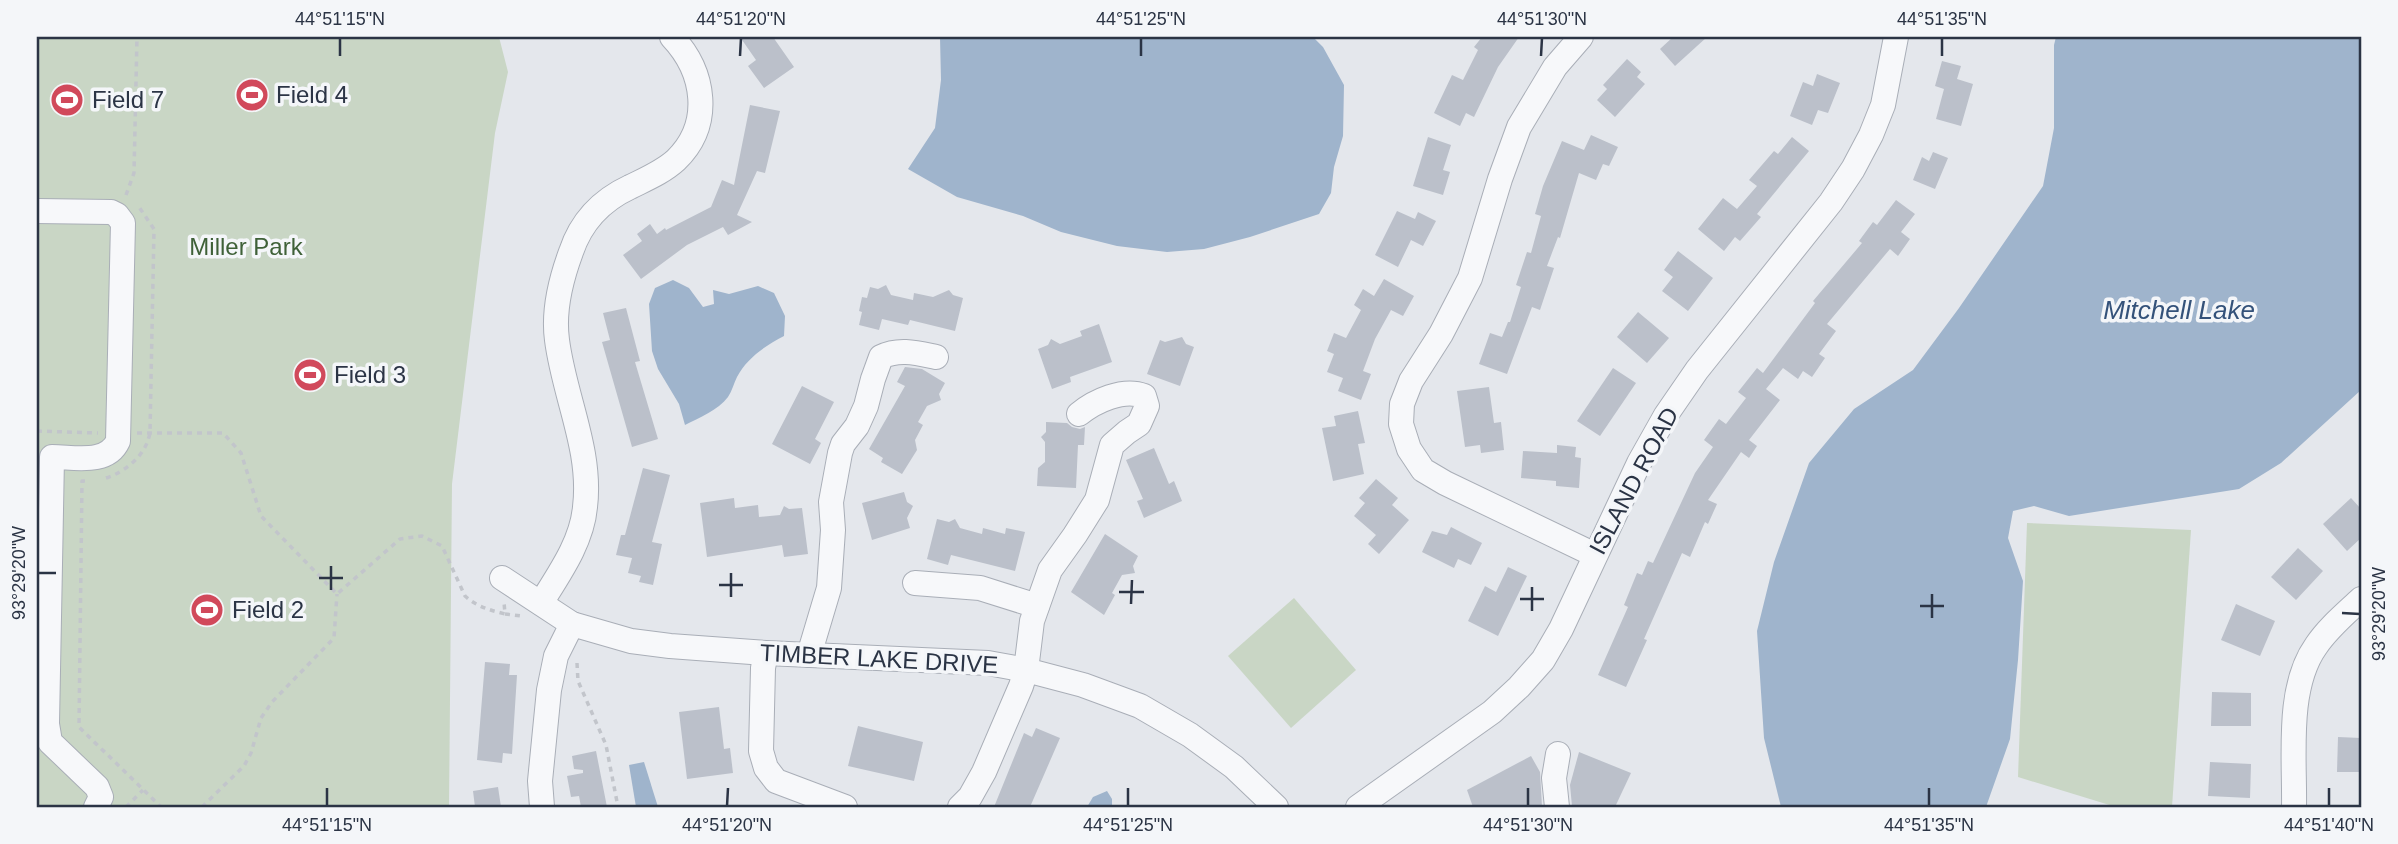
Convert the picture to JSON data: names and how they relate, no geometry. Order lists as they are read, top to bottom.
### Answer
{
  "streets": {
    "street": ["ISLAND ROAD", "TIMBER LAKE DRIVE"]
  },
  "water": ["Mitchell Lake"],
  "parks": ["Miller Park"],
  "places": {
    "sports": [
      "Field 4",
      "Field 7",
      "Field 3",
      "Field 2"
    ]
  },
  "coordinates": [
    "44°51'15\"N",
    "44°51'20\"N",
    "44°51'25\"N",
    "44°51'30\"N",
    "44°51'35\"N",
    "93°29'20\"W",
    "44°51'40\"N"
  ]
}
